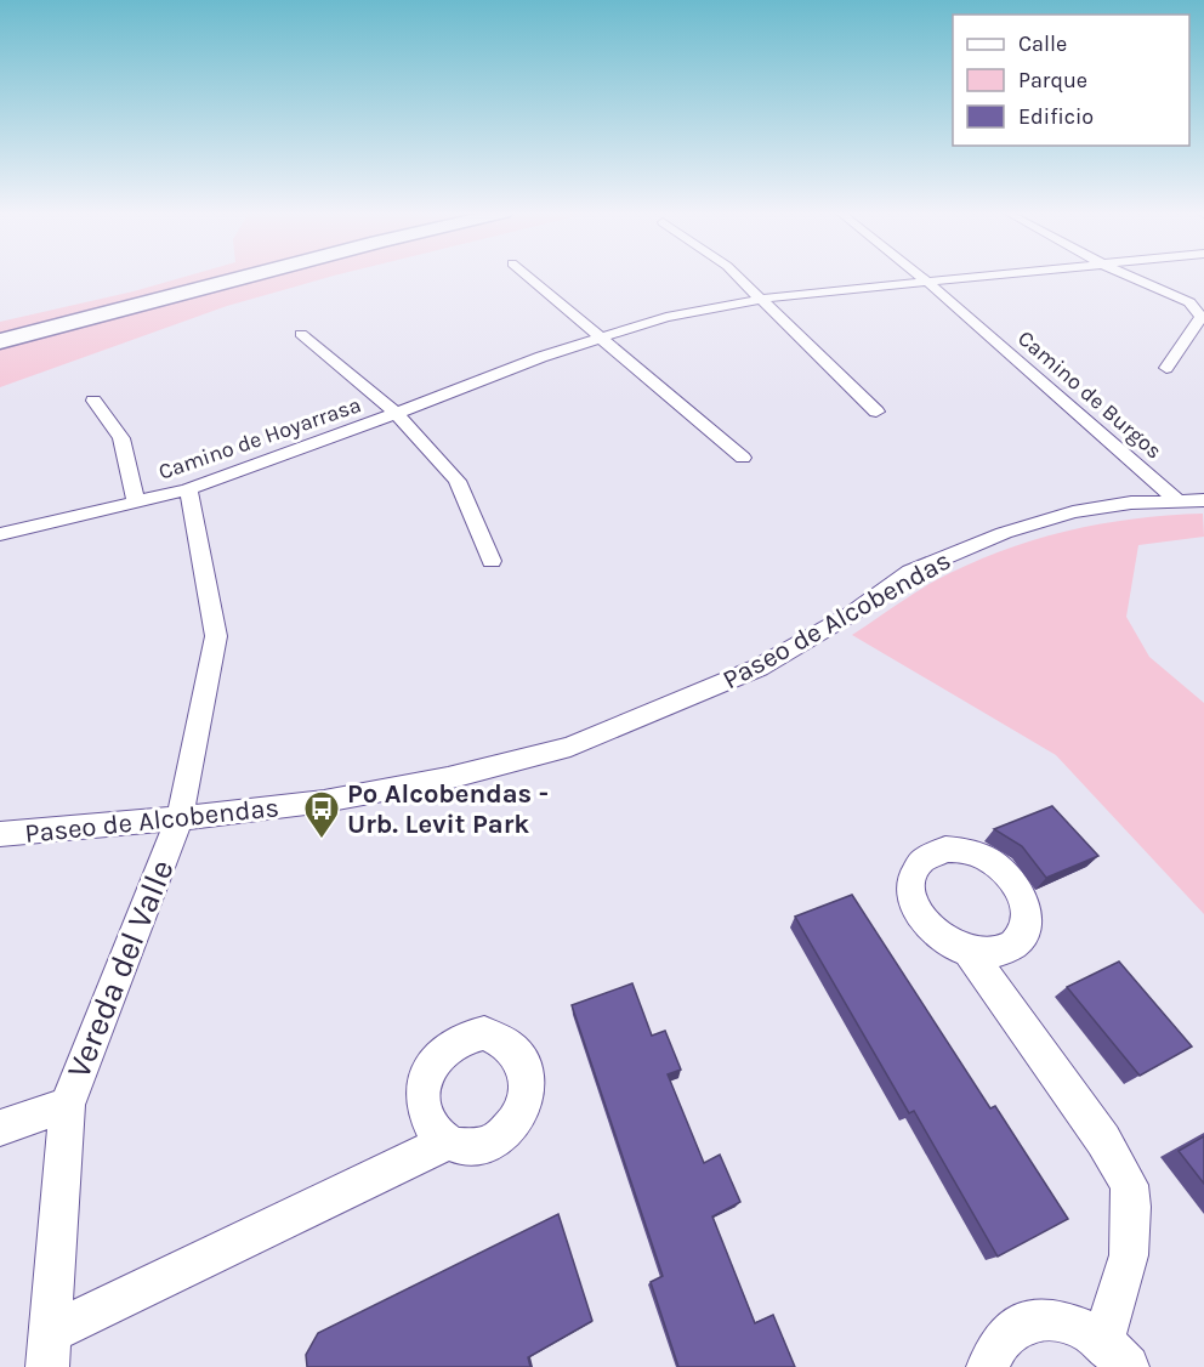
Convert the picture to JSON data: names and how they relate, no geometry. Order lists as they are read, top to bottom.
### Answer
{
  "streets": {
    "street": [
      "Camino de Burgos",
      "Camino de Hoyarrasa",
      "Paseo de Alcobendas",
      "Vereda del Valle"
    ]
  },
  "crossings": [
    ["Camino de Burgos", "Camino de Hoyarrasa"],
    ["Camino de Burgos", "Paseo de Alcobendas"],
    ["Camino de Hoyarrasa", "Vereda del Valle"],
    ["Paseo de Alcobendas", "Vereda del Valle"]
  ],
  "places": {
    "bus stop": ["Pº Alcobendas - Urb. Levit Park"]
  },
  "legend": ["Calle", "Parque", "Edificio"]
}
